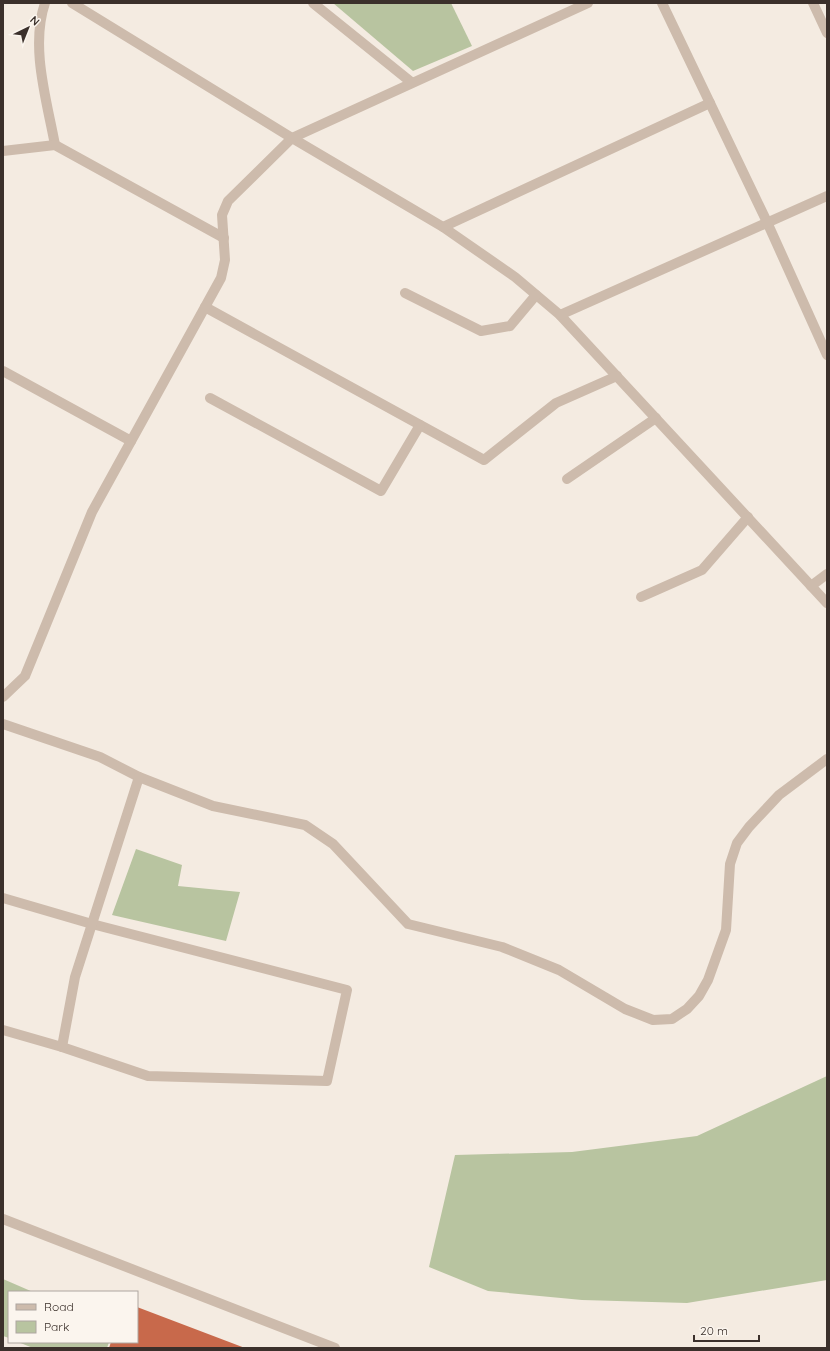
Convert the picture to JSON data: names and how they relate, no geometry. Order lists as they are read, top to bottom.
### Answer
{
  "legend": ["Road", "Park"],
  "scale_bar": "20 m",
  "north": "top right"
}
